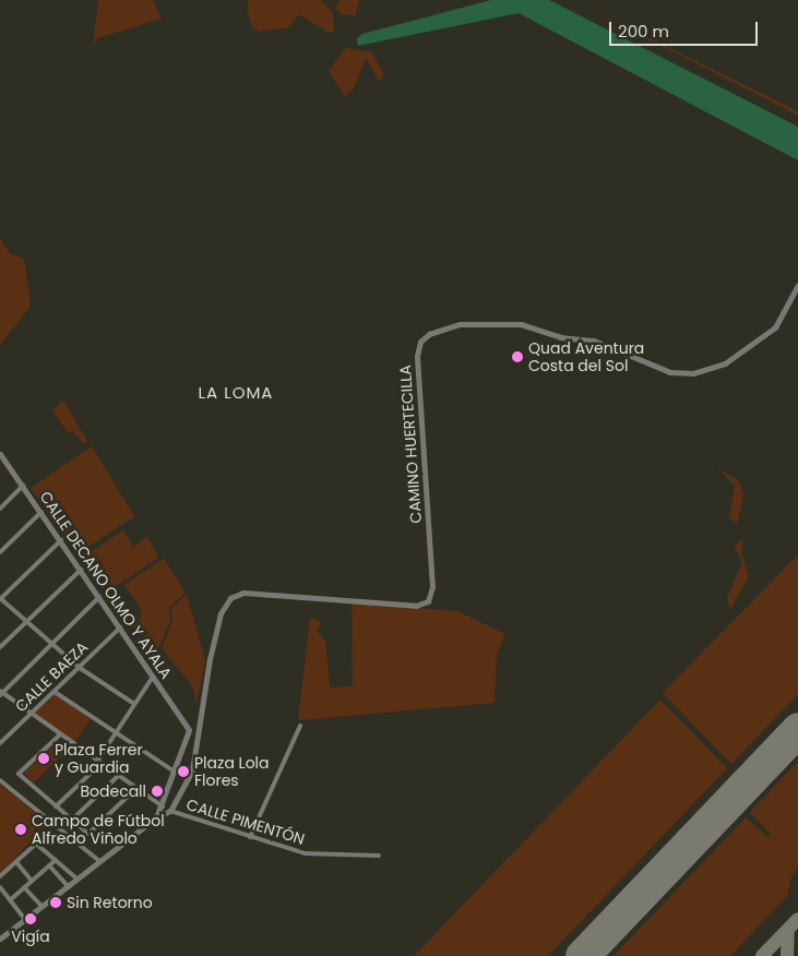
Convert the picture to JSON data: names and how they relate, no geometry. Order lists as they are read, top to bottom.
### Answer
{
  "streets": {
    "street": [
      "CAMINO HUERTECILLA",
      "CALLE DECANO OLMO Y AYALA",
      "CALLE BAEZA",
      "CALLE PIMENTÓN"
    ]
  },
  "crossings": [
    ["CALLE DECANO OLMO Y AYALA", "CALLE BAEZA"]
  ],
  "districts": ["LA LOMA"],
  "places": [
    "Quad Aventura Costa del Sol",
    "Plaza Ferrer y Guardia",
    "Plaza Lola Flores",
    "Bodecall",
    "Campo de Fútbol Alfredo Viñolo",
    "Sin Retorno",
    "Vigía"
  ],
  "scale_bar": "200 m"
}
